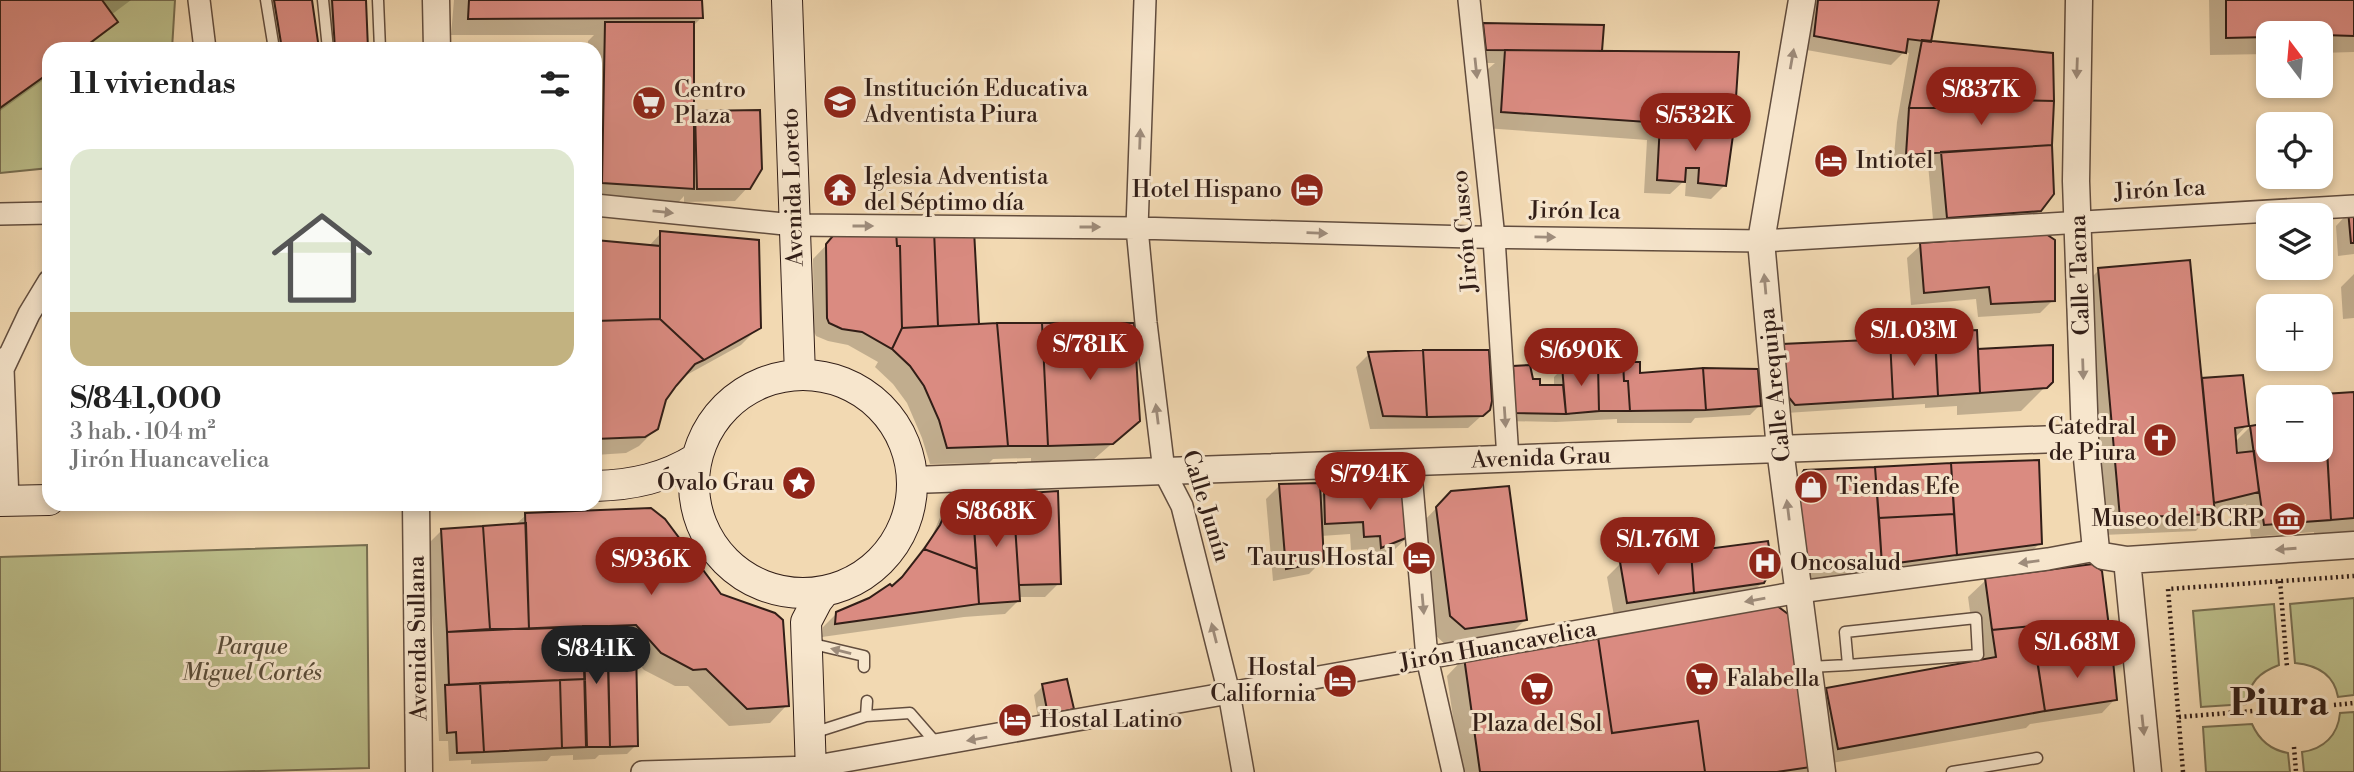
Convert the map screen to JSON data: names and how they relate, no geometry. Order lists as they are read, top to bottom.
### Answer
{
  "streets": {
    "main road": ["Avenida Loreto"],
    "street": [
      "Jirón Ica",
      "Jirón Cusco",
      "Calle Tacna",
      "Calle Arequipa",
      "Avenida Grau",
      "Calle Junín",
      "Avenida Sullana",
      "Jirón Huancavelica"
    ]
  },
  "crossings": [
    ["Avenida Loreto", "Jirón Ica"],
    ["Avenida Loreto", "Avenida Grau"],
    ["Jirón Ica", "Jirón Cusco"],
    ["Jirón Ica", "Calle Tacna"],
    ["Jirón Ica", "Calle Arequipa"],
    ["Jirón Ica", "Calle Junín"],
    ["Jirón Cusco", "Avenida Grau"],
    ["Calle Tacna", "Avenida Grau"],
    ["Calle Tacna", "Jirón Huancavelica"],
    ["Calle Arequipa", "Avenida Grau"],
    ["Calle Arequipa", "Jirón Huancavelica"],
    ["Avenida Grau", "Calle Junín"],
    ["Calle Junín", "Jirón Huancavelica"]
  ],
  "one_way": [
    "Jirón Ica",
    "Jirón Cusco",
    "Calle Tacna",
    "Calle Arequipa",
    "Calle Junín",
    "Jirón Huancavelica"
  ],
  "districts": ["Piura"],
  "parks": ["Parque Miguel Cortés"],
  "places": {
    "school or university": ["Institución Educativa Adventista Piura"],
    "supermarket": ["Centro Plaza", "Falabella", "Plaza del Sol"],
    "hotel": [
      "Intiotel",
      "Hotel Hispano",
      "Taurus Hostal",
      "Hostal California",
      "Hostal Latino"
    ],
    "temple": ["Iglesia Adventista del Séptimo día"],
    "church": ["Catedral de Piura"],
    "place": ["Óvalo Grau"],
    "shop": ["Tiendas Efe"],
    "museum": ["Museo del BCRP"],
    "hospital": ["Oncosalud"]
  },
  "north": "top",
  "page": {
    "map_buttons": ["+", "−"],
    "heading": "11 viviendas",
    "price": [
      "S/837K",
      "S/532K",
      "S/1.03M",
      "S/781K",
      "S/690K",
      "S/794K",
      "S/868K",
      "S/1.76M",
      "S/936K",
      "S/1.68M",
      "S/841K"
    ],
    "list": [
      {
        "name": "S/841,000",
        "note": "3 hab. · 104 m² · Jirón Huancavelica"
      }
    ]
  }
}
